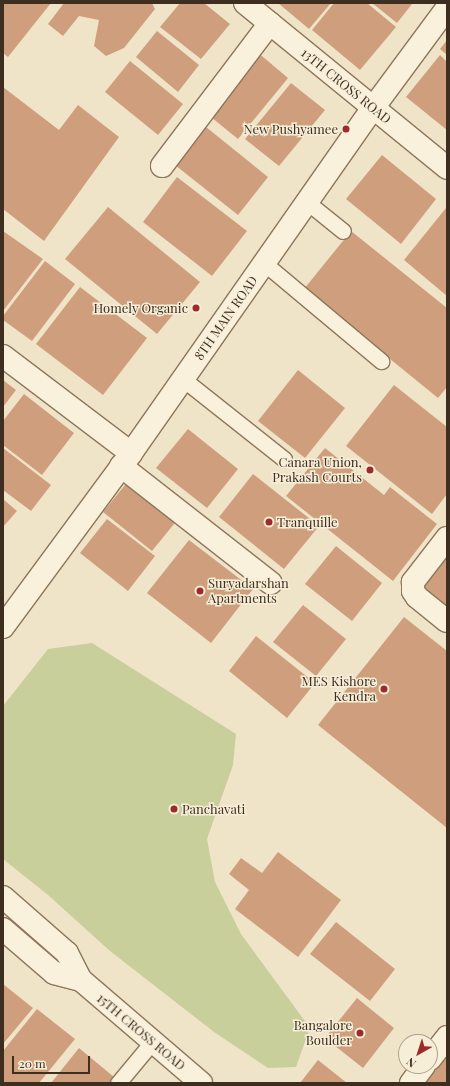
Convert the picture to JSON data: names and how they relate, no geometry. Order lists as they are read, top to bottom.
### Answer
{
  "streets": {
    "street": ["13TH CROSS ROAD", "8TH MAIN ROAD", "15TH CROSS ROAD"]
  },
  "crossings": [
    ["13TH CROSS ROAD", "8TH MAIN ROAD"]
  ],
  "places": [
    "New Pushyamee",
    "Homely Organic",
    "Canara Union, Prakash Courts",
    "Tranquille",
    "Suryadarshan Apartments",
    "MES Kishore Kendra",
    "Panchavati",
    "Bangalore Boulder"
  ],
  "scale_bar": "20 m",
  "north": "bottom left"
}
